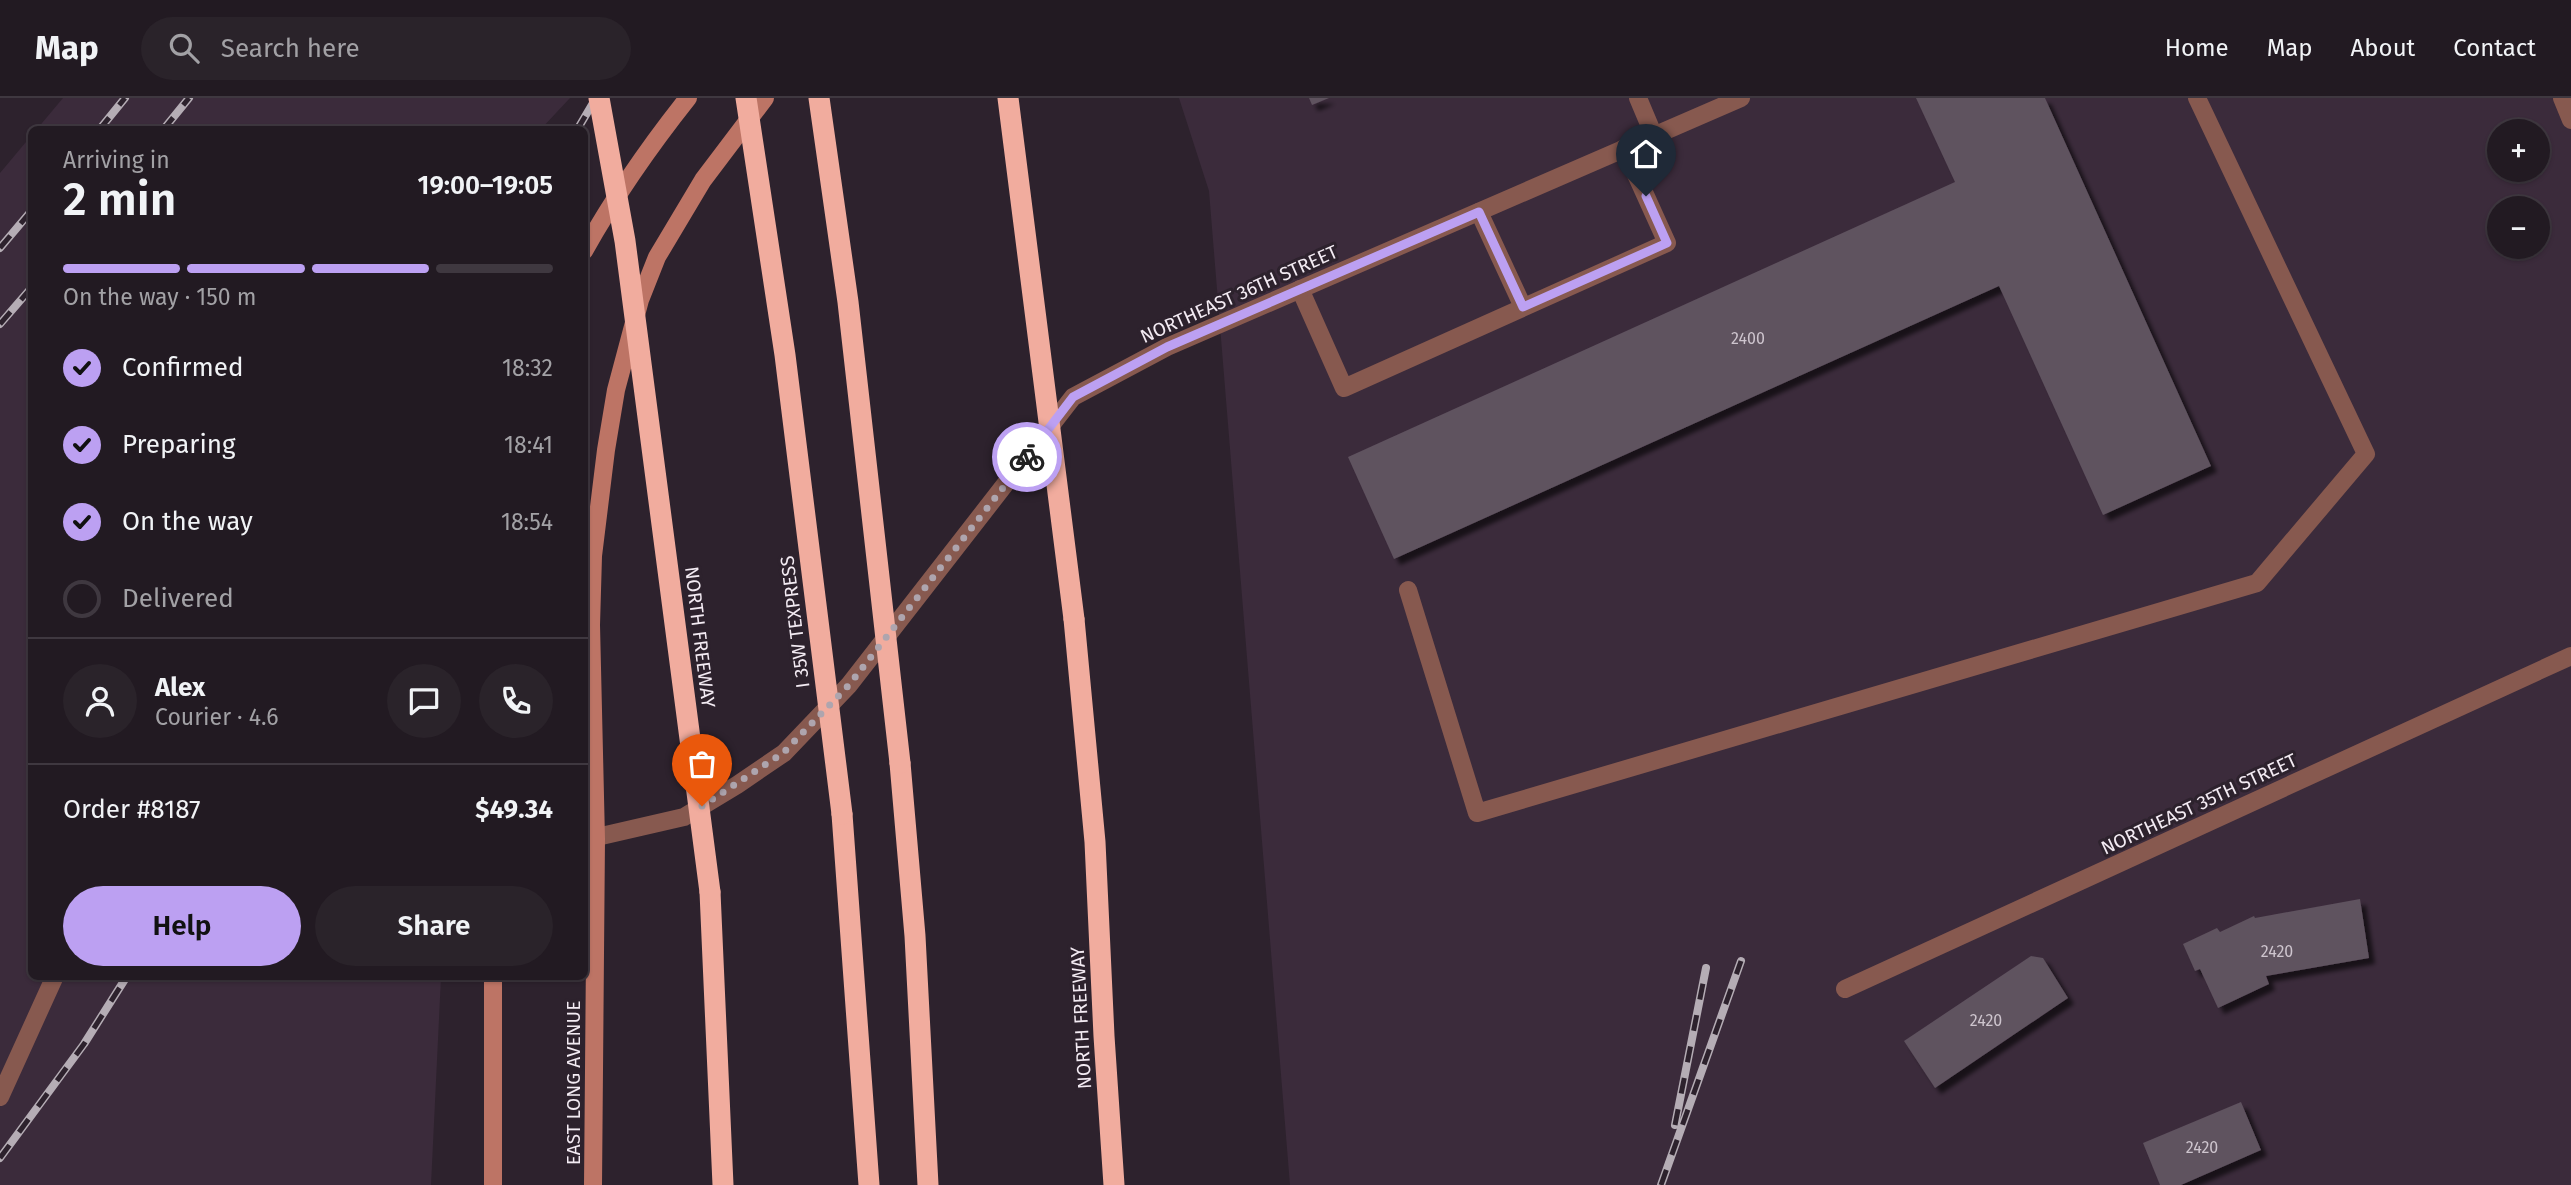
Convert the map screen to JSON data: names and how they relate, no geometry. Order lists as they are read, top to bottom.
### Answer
{
  "streets": {
    "highway": ["I 35W TEXPRESS", "NORTH FREEWAY"],
    "main road": ["EAST LONG AVENUE"],
    "street": ["NORTHEAST 36TH STREET", "NORTHEAST 35TH STREET"]
  },
  "crossings": [
    ["NORTHEAST 36TH STREET", "EAST LONG AVENUE"]
  ],
  "house_numbers": [
    "2400",
    "2420",
    "2420",
    "2420"
  ],
  "page": {
    "header": "Map",
    "search": "Search here",
    "nav": [
      "Home",
      "Map",
      "About",
      "Contact"
    ],
    "map_buttons": ["+", "−"],
    "heading": ["2 min", "Arriving in", "19:00–19:05"],
    "panel": [
      "Alex",
      "Courier · 4.6",
      "Order #8187",
      "$49.34"
    ],
    "bar": "On the way · 150 m",
    "list": [
      ["Confirmed", "18:32"],
      ["Preparing", "18:41"],
      ["On the way", "18:54"],
      "Delivered"
    ],
    "buttons": ["Help", "Share"]
  }
}
